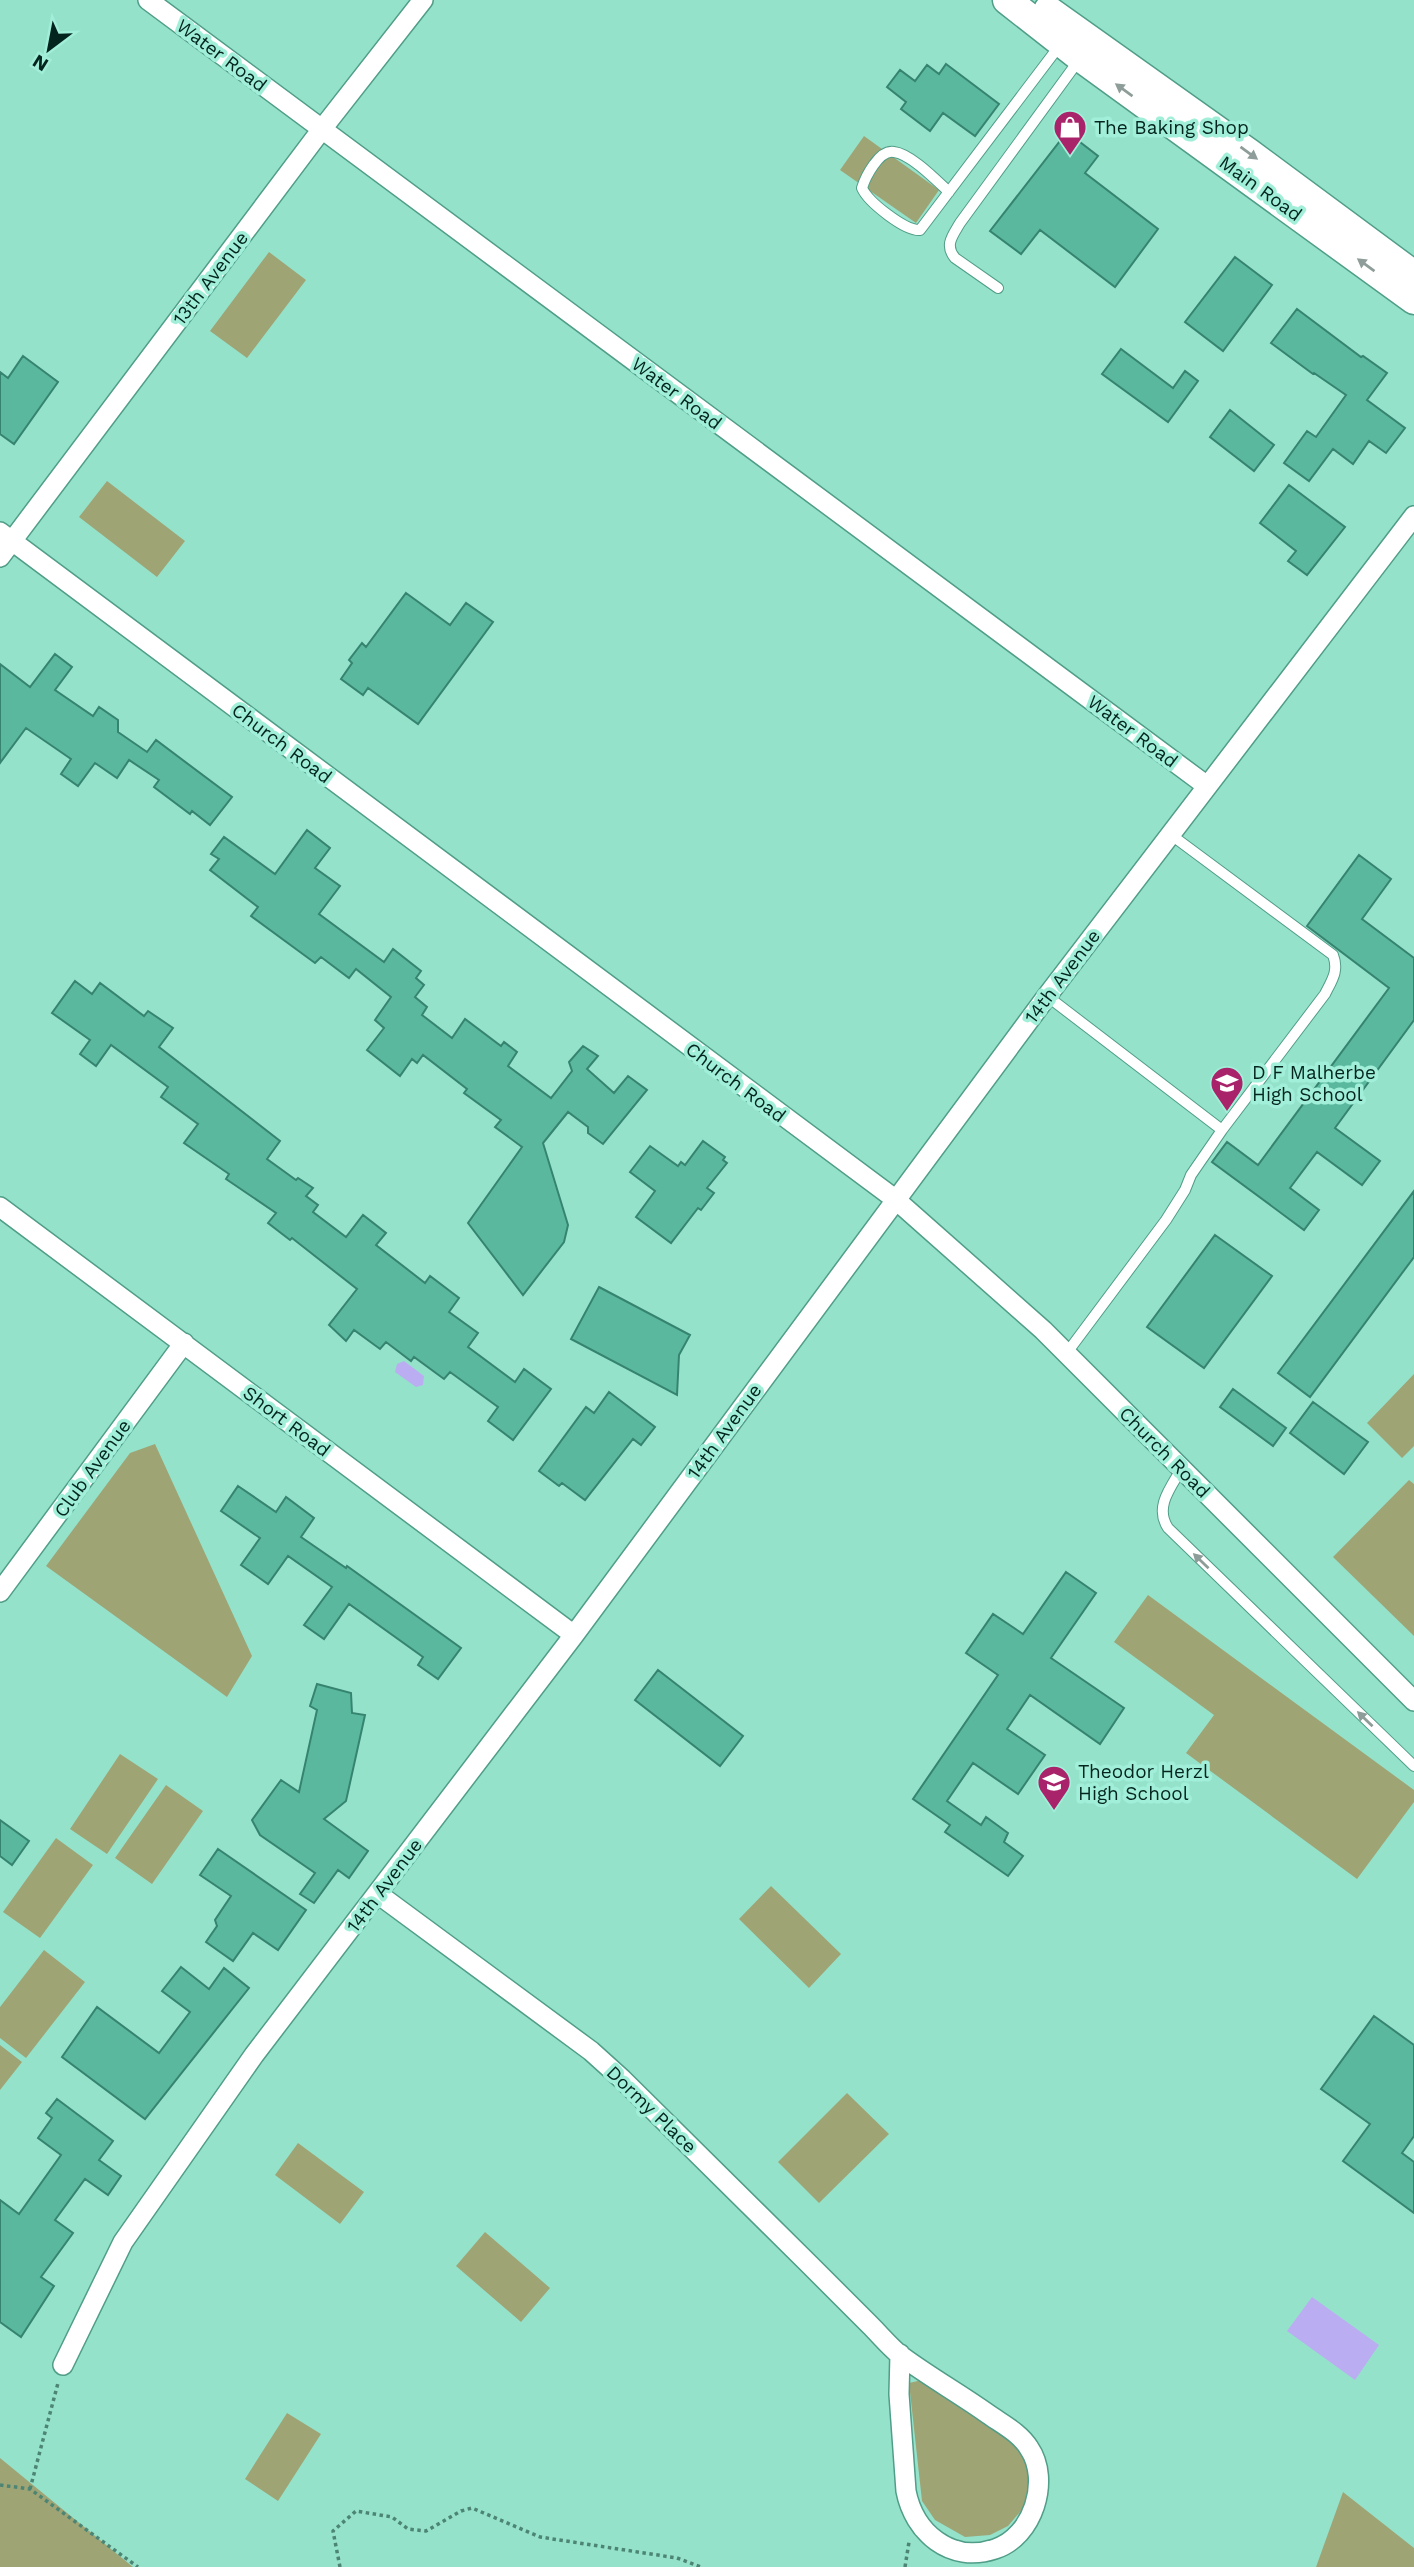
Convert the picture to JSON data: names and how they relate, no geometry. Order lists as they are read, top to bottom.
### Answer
{
  "streets": {
    "main road": ["Main Road"],
    "street": [
      "Water Road",
      "13th Avenue",
      "Church Road",
      "14th Avenue",
      "Short Road",
      "Club Avenue",
      "Dormy Place"
    ]
  },
  "crossings": [
    ["Water Road", "13th Avenue"],
    ["Water Road", "14th Avenue"],
    ["13th Avenue", "Church Road"],
    ["Church Road", "14th Avenue"],
    ["14th Avenue", "Short Road"],
    ["14th Avenue", "Dormy Place"],
    ["Short Road", "Club Avenue"]
  ],
  "places": {
    "shop": ["The Baking Shop"],
    "school or university": ["D F Malherbe High School", "Theodor Herzl High School"]
  },
  "north": "bottom left"
}
